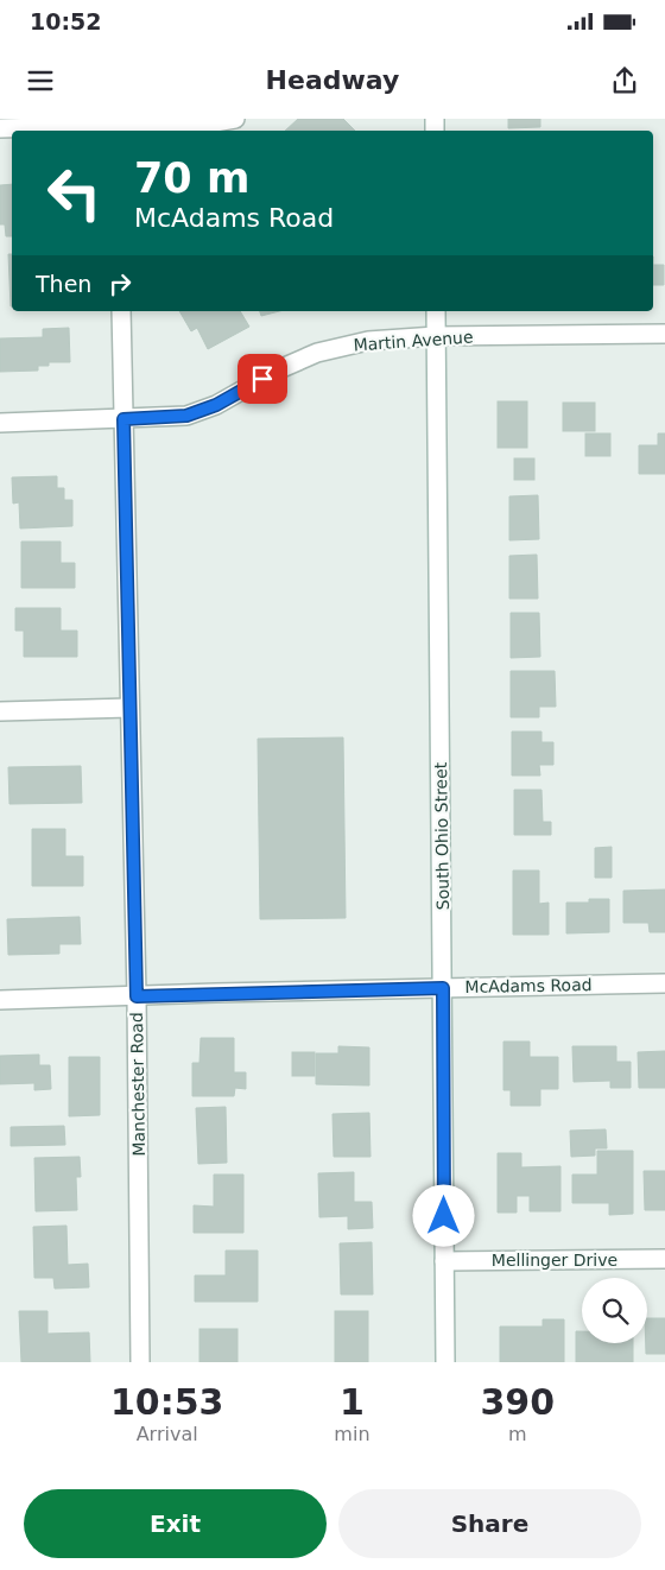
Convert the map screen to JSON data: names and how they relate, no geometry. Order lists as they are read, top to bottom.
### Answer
{
  "streets": {
    "street": [
      "Martin Avenue",
      "South Ohio Street",
      "McAdams Road",
      "Manchester Road",
      "Mellinger Drive"
    ]
  },
  "crossings": [
    ["Martin Avenue", "South Ohio Street"],
    ["Martin Avenue", "Manchester Road"],
    ["South Ohio Street", "McAdams Road"],
    ["South Ohio Street", "Mellinger Drive"],
    ["McAdams Road", "Manchester Road"]
  ],
  "page": {
    "status": "10:52",
    "header": "Headway",
    "turn": ["70 m", "McAdams Road"],
    "then": "Then",
    "eta": [
      "10:53",
      "Arrival",
      "1",
      "min",
      "390",
      "m"
    ],
    "buttons": ["Exit", "Share"]
  }
}
